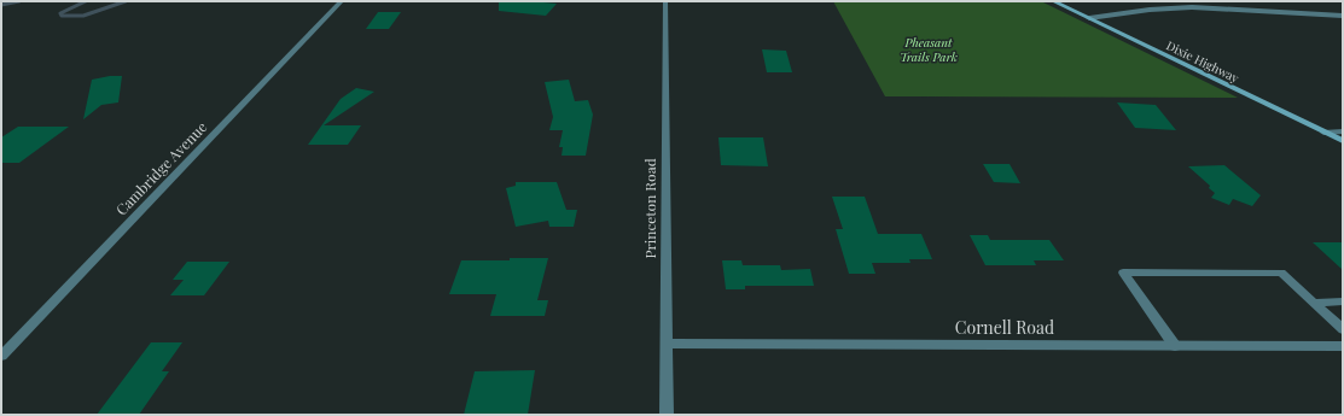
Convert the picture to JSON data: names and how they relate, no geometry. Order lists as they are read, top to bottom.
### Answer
{
  "streets": {
    "main road": ["Dixie Highway"],
    "street": ["Cambridge Avenue", "Princeton Road", "Cornell Road"]
  },
  "crossings": [
    ["Princeton Road", "Cornell Road"]
  ],
  "parks": ["Pheasant Trails Park"]
}
